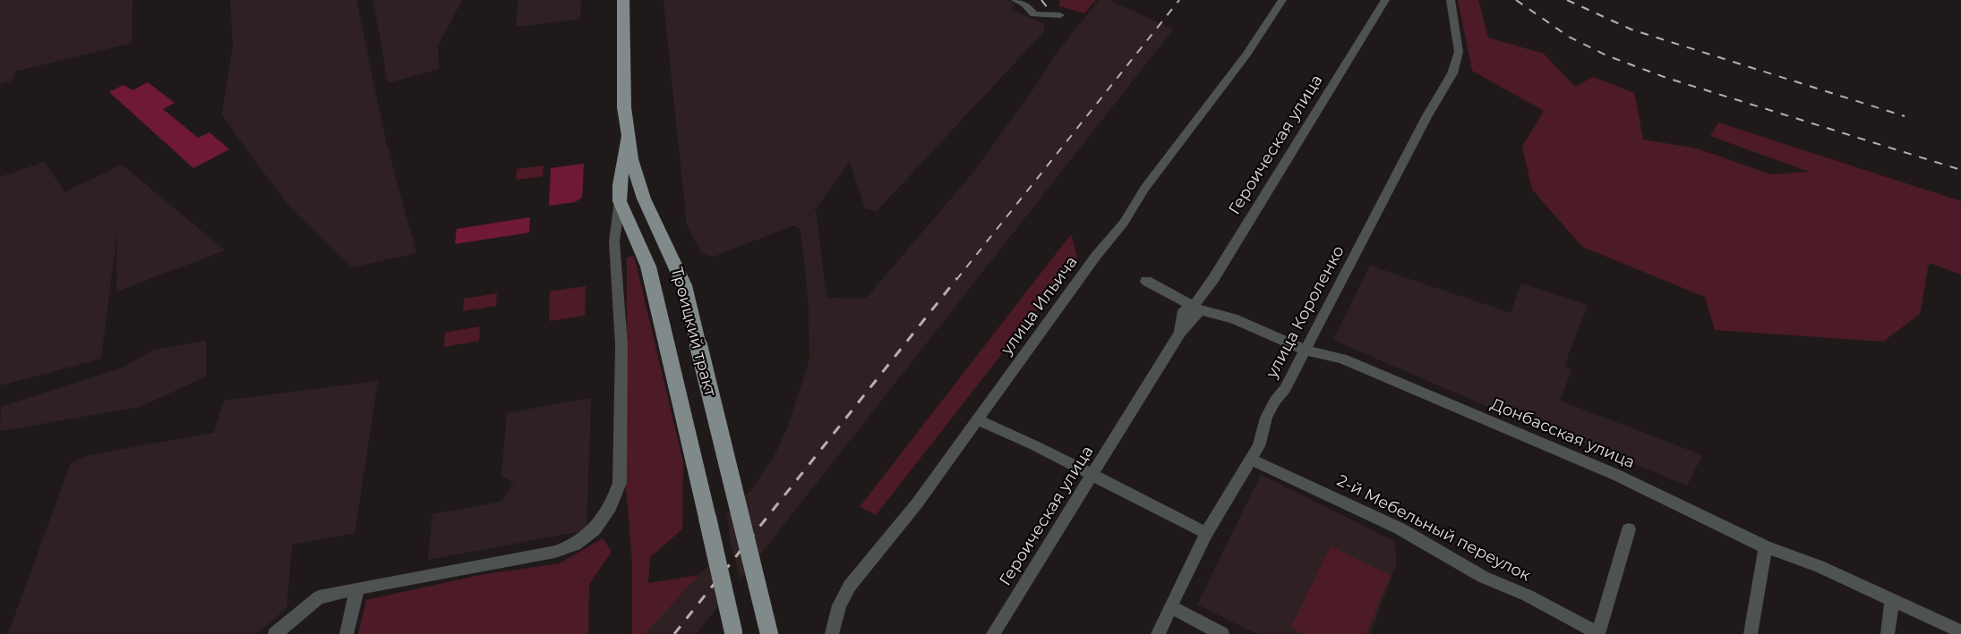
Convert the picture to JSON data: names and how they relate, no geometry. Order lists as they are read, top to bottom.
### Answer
{
  "streets": {
    "main road": ["Троицкий тракт"],
    "street": [
      "Героическая улица",
      "улица Ильича",
      "улица Короленко",
      "Донбасская улица",
      "2-й Мебельный переулок"
    ]
  },
  "crossings": [
    ["Героическая улица", "Донбасская улица"],
    ["улица Короленко", "Донбасская улица"],
    ["улица Короленко", "2-й Мебельный переулок"]
  ]
}
